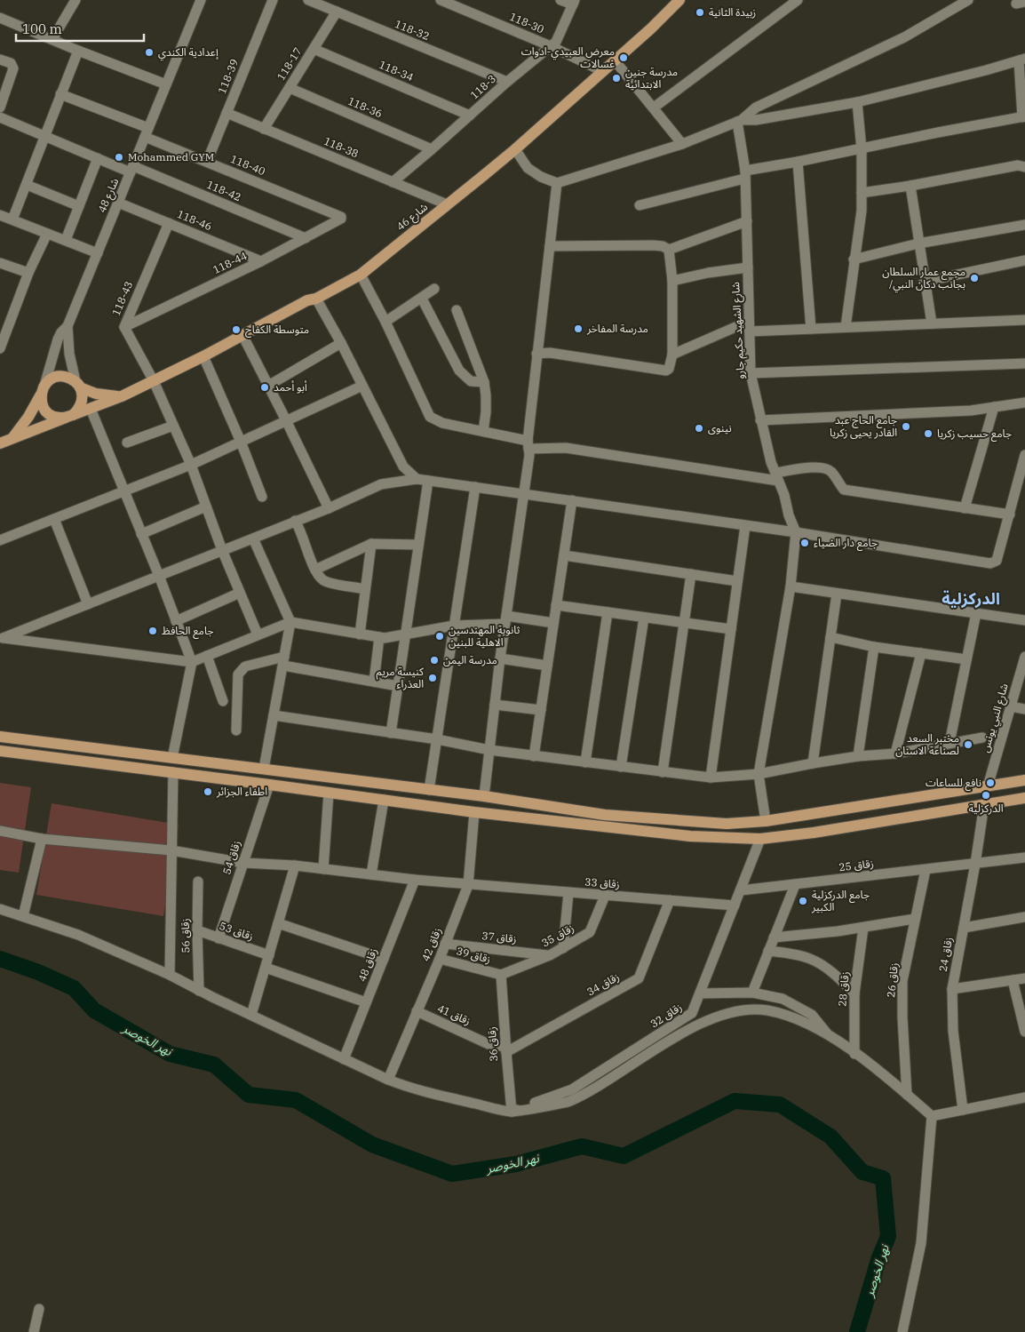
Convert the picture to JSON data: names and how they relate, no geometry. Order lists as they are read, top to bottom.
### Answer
{
  "streets": {
    "main road": ["شارع 46"],
    "street": [
      "118-30",
      "118-32",
      "118-17",
      "118-34",
      "118-39",
      "118-3",
      "118-36",
      "118-38",
      "118-40",
      "118-42",
      "شارع 48",
      "118-46",
      "118-44",
      "118-43",
      "شارع الشهيد حكيم جارو",
      "شارع النبي يونس",
      "زقاق 54",
      "زقاق 25",
      "زقاق 33",
      "زقاق 53",
      "زقاق 56",
      "زقاق 35",
      "زقاق 37",
      "زقاق 42",
      "زقاق 24",
      "زقاق 39",
      "زقاق 48",
      "زقاق 26",
      "زقاق 34",
      "زقاق 28",
      "زقاق 41",
      "زقاق 32",
      "زقاق 36"
    ]
  },
  "crossings": [
    ["118-30", "118-3"],
    ["118-30", "شارع 46"],
    ["118-32", "118-17"],
    ["118-32", "118-3"],
    ["118-17", "118-34"],
    ["118-17", "118-36"],
    ["118-17", "118-38"],
    ["118-34", "118-3"],
    ["118-39", "118-38"],
    ["118-39", "118-40"],
    ["118-3", "118-36"],
    ["118-3", "118-38"],
    ["118-38", "شارع 46"],
    ["118-40", "شارع 48"],
    ["118-40", "118-44"],
    ["118-42", "شارع 48"],
    ["118-42", "118-44"],
    ["شارع 48", "شارع 46"],
    ["شارع 48", "118-46"],
    ["شارع 46", "118-43"],
    ["118-46", "118-44"],
    ["118-46", "118-43"],
    ["118-44", "118-43"],
    ["زقاق 54", "زقاق 33"],
    ["زقاق 54", "زقاق 53"],
    ["زقاق 25", "زقاق 24"],
    ["زقاق 25", "زقاق 26"],
    ["زقاق 25", "زقاق 32"],
    ["زقاق 33", "زقاق 35"],
    ["زقاق 33", "زقاق 42"],
    ["زقاق 33", "زقاق 48"],
    ["زقاق 33", "زقاق 34"],
    ["زقاق 33", "زقاق 32"],
    ["زقاق 53", "زقاق 56"],
    ["زقاق 35", "زقاق 37"],
    ["زقاق 35", "زقاق 39"],
    ["زقاق 35", "زقاق 36"],
    ["زقاق 37", "زقاق 42"],
    ["زقاق 42", "زقاق 39"],
    ["زقاق 42", "زقاق 41"],
    ["زقاق 39", "زقاق 36"],
    ["زقاق 34", "زقاق 41"],
    ["زقاق 34", "زقاق 36"],
    ["زقاق 41", "زقاق 36"],
    ["زقاق 32", "زقاق 36"]
  ],
  "districts": ["الدركزلية"],
  "water": ["نهر الخوصر"],
  "places": [
    "زبيدة الثانية",
    "إعدادية الكندي",
    "معرض العبيدي-ادوات غسالات",
    "مدرسة جنين الابتدائية",
    "Mohammed GYM",
    "مجمع عمار السلطان /بجانب دكان النبي",
    "مدرسة المفاخر",
    "متوسطة الكفاح",
    "أبو أحمد",
    "جامع الحاج عبد القادر يحيى زكريا",
    "نينوى",
    "جامع حسيب زكريا",
    "جامع دار الضياء",
    "جامع الحافظ",
    "ثانوية المهندسين الاهلية للبنين",
    "مدرسة اليمن",
    "كنيسة مريم العذراء",
    "مختبر السعد لصناعة الاسنان",
    "نافع للساعات",
    "اطفاء الجزائر",
    "الدركزلية",
    "جامع الدركزلية الكبير"
  ],
  "scale_bar": "100 m"
}
